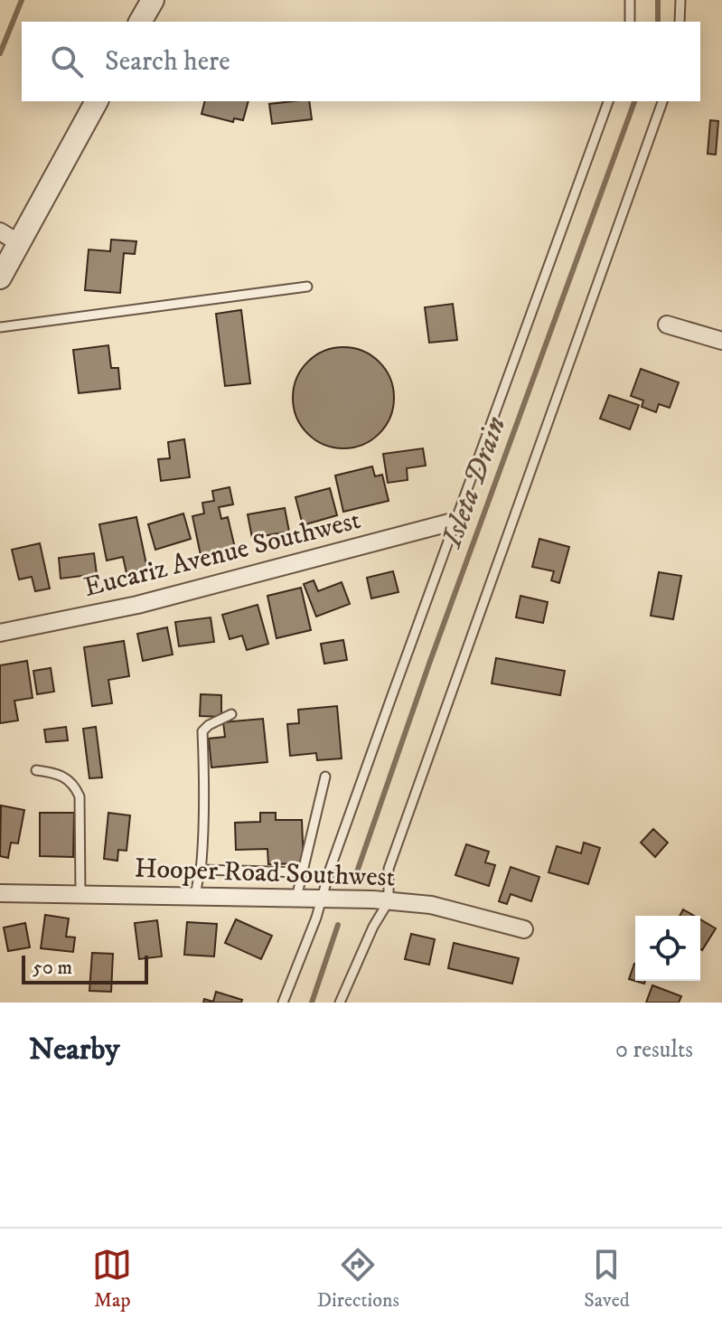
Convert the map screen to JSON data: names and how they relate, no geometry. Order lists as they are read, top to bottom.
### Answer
{
  "streets": {
    "street": ["Eucariz Avenue Southwest", "Hooper Road Southwest"]
  },
  "water": ["Isleta Drain"],
  "scale_bar": "50 m",
  "page": {
    "search": "Search here",
    "scale": "50 m",
    "heading": ["Nearby", "0 results"],
    "nav": ["Map", "Directions", "Saved"]
  }
}
